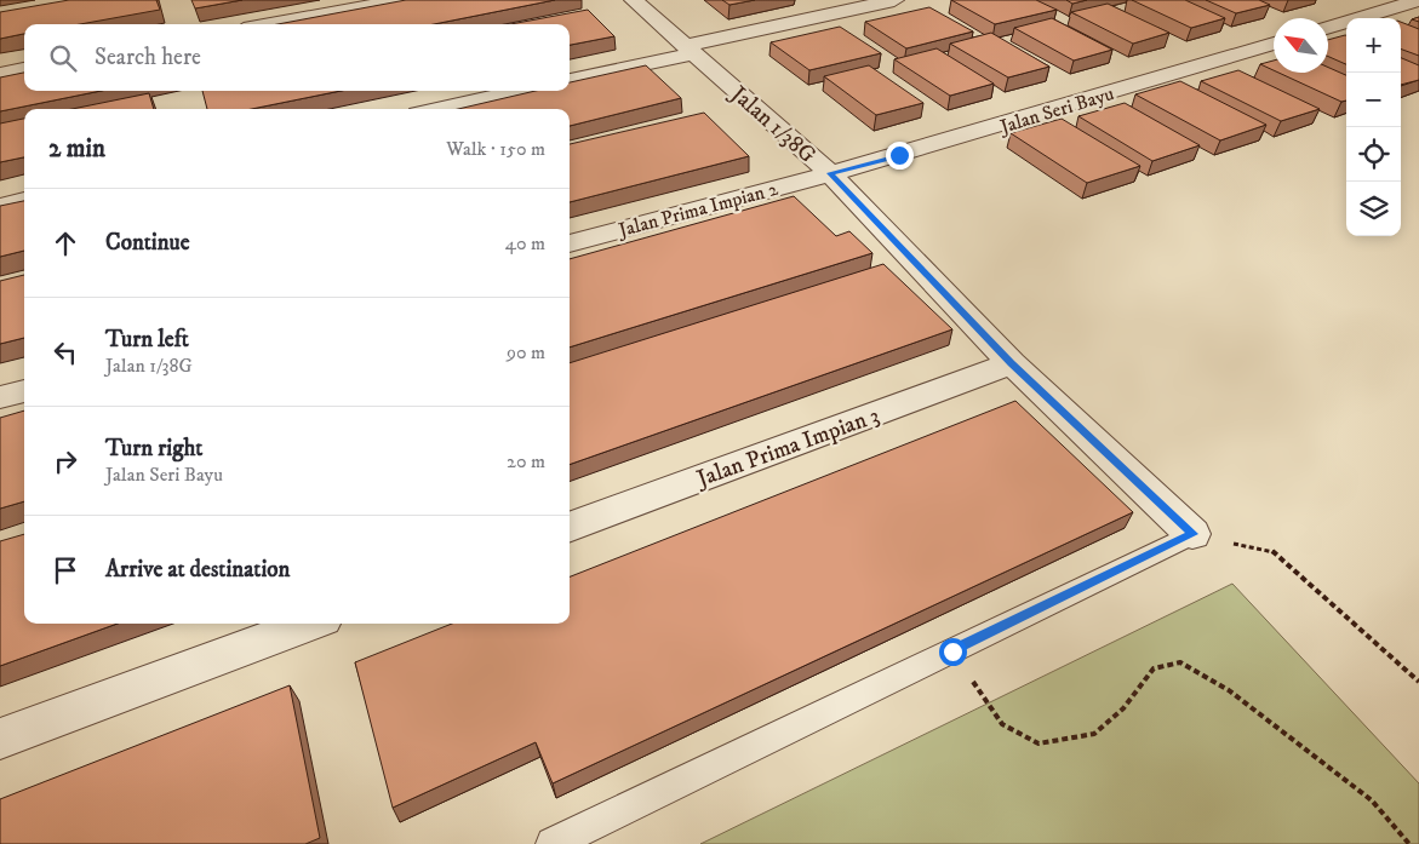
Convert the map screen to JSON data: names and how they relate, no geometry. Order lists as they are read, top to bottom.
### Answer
{
  "streets": {
    "street": [
      "Jalan Seri Bayu",
      "Jalan 1/38G",
      "Jalan Prima Impian 2",
      "Jalan Prima Impian 3"
    ]
  },
  "crossings": [
    ["Jalan Seri Bayu", "Jalan 1/38G"],
    ["Jalan Seri Bayu", "Jalan Prima Impian 2"],
    ["Jalan 1/38G", "Jalan Prima Impian 2"],
    ["Jalan 1/38G", "Jalan Prima Impian 3"]
  ],
  "north": "top left",
  "page": {
    "map_buttons": ["+", "−"],
    "search": "Search here",
    "heading": ["2 min", "Walk · 150 m"],
    "list": [
      ["Continue", "40 m"],
      ["Turn left", "Jalan 1/38G", "90 m"],
      ["Turn right", "Jalan Seri Bayu", "20 m"],
      "Arrive at destination"
    ]
  }
}
